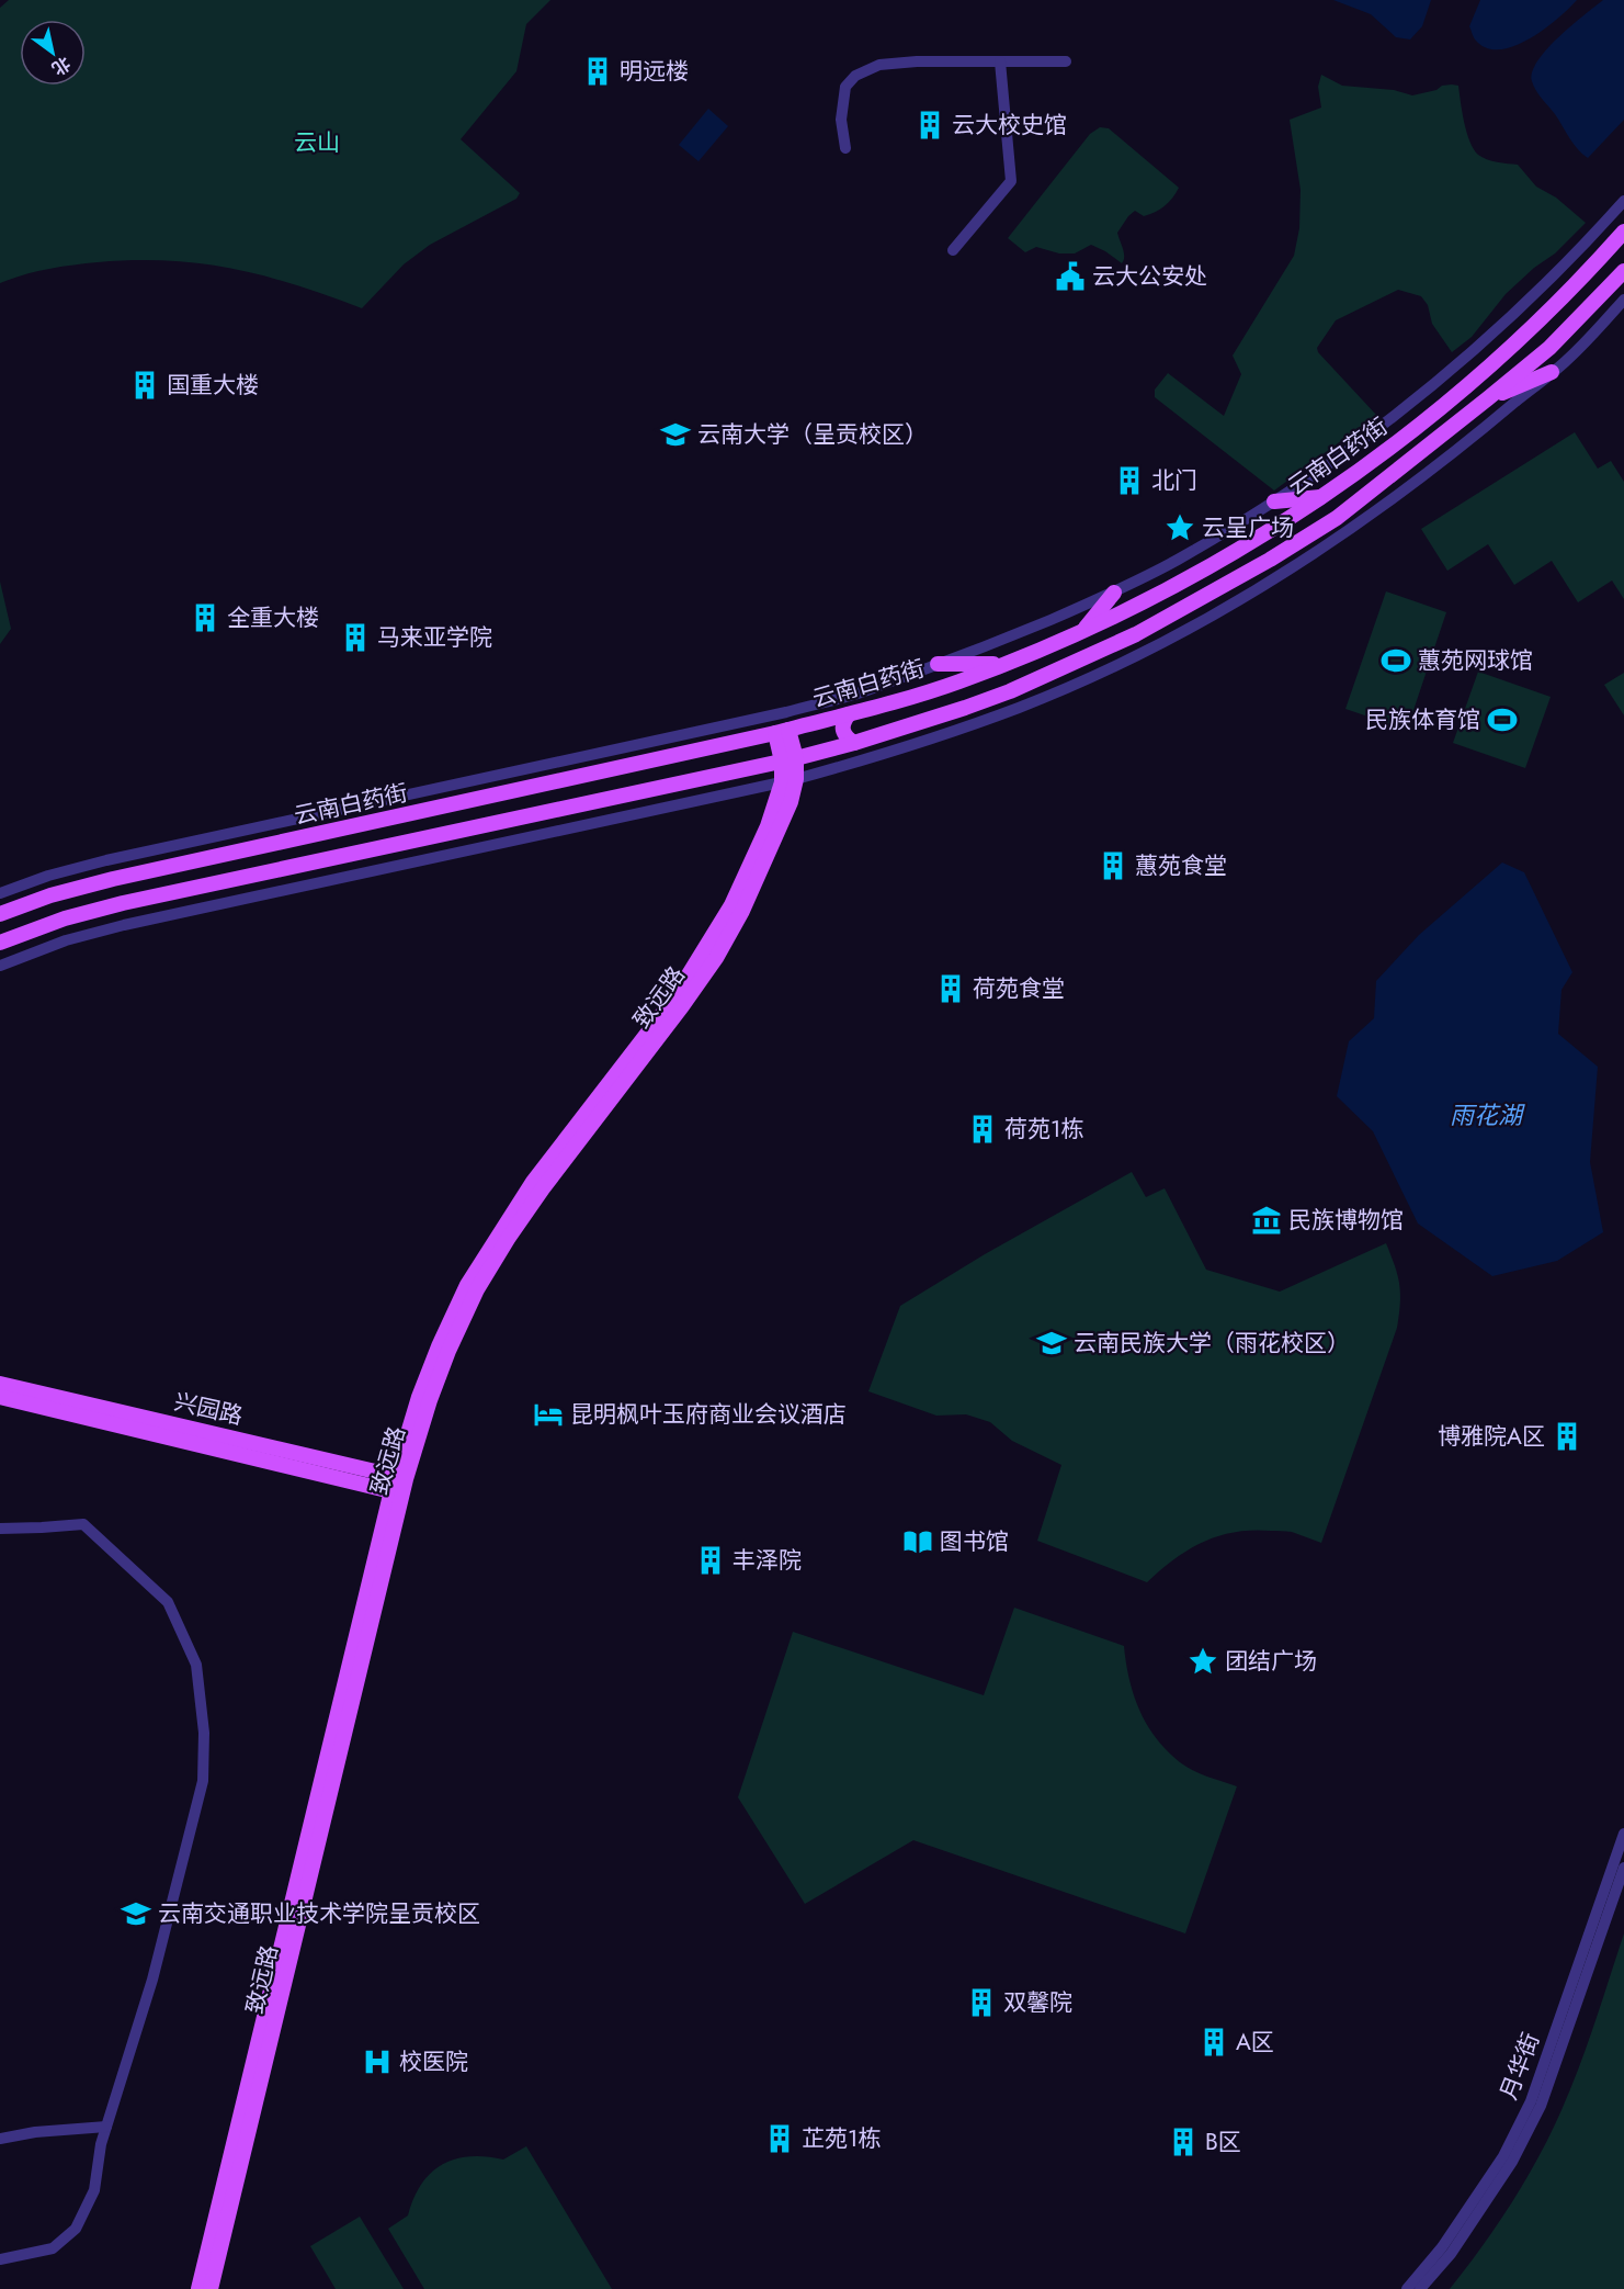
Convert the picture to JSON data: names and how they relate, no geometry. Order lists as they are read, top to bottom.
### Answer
{
  "streets": {
    "main road": ["云南白药街", "致远路", "兴园路"],
    "street": ["月华街"]
  },
  "crossings": [
    ["云南白药街", "致远路"],
    ["致远路", "兴园路"]
  ],
  "water": ["雨花湖"],
  "parks": ["云山"],
  "places": {
    "building": [
      "明远楼",
      "云大校史馆",
      "国重大楼",
      "北门",
      "全重大楼",
      "马来亚学院",
      "蕙苑食堂",
      "荷苑食堂",
      "荷苑1栋",
      "博雅院A区",
      "丰泽院",
      "双馨院",
      "A区",
      "芷苑1栋",
      "B区"
    ],
    "public building": ["云大公安处"],
    "school or university": ["云南大学（呈贡校区）", "云南民族大学（雨花校区）", "云南交通职业技术学院呈贡校区"],
    "place": ["云呈广场", "团结广场"],
    "sports": ["蕙苑网球馆", "民族体育馆"],
    "museum": ["民族博物馆"],
    "hotel": ["昆明枫叶玉府商业会议酒店"],
    "library": ["图书馆"],
    "hospital": ["校医院"]
  },
  "north": "bottom right"
}
